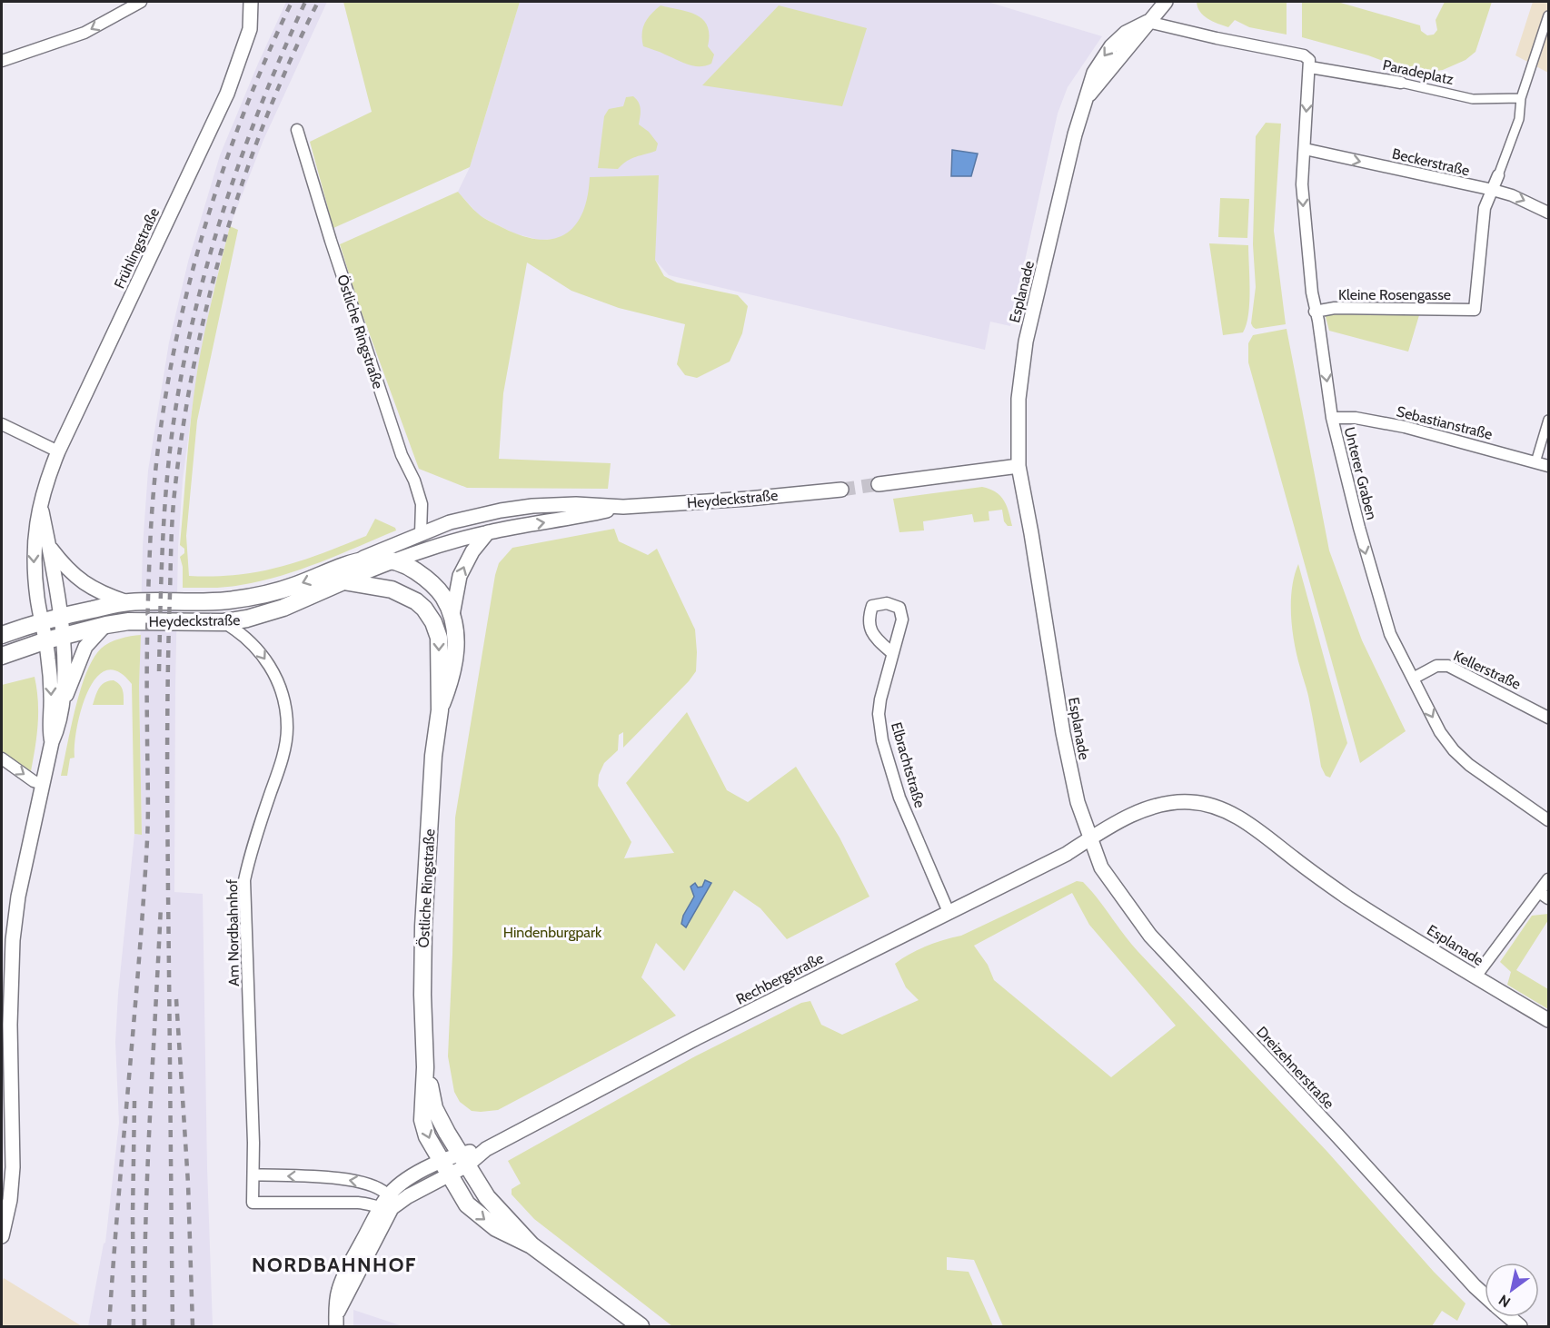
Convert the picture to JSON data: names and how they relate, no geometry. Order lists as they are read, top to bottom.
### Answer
{
  "streets": {
    "main road": ["Östliche Ringstraße", "Heydeckstraße"],
    "street": [
      "Paradeplatz",
      "Beckerstraße",
      "Frühlingstraße",
      "Esplanade",
      "Kleine Rosengasse",
      "Sebastianstraße",
      "Unterer Graben",
      "Kellerstraße",
      "Elbrachtstraße",
      "Am Nordbahnhof",
      "Rechbergstraße",
      "Dreizehnerstraße"
    ]
  },
  "crossings": [
    ["Paradeplatz", "Unterer Graben"],
    ["Beckerstraße", "Kleine Rosengasse"],
    ["Beckerstraße", "Unterer Graben"],
    ["Frühlingstraße", "Heydeckstraße"],
    ["Esplanade", "Rechbergstraße"],
    ["Esplanade", "Dreizehnerstraße"],
    ["Kleine Rosengasse", "Unterer Graben"],
    ["Östliche Ringstraße", "Heydeckstraße"],
    ["Östliche Ringstraße", "Rechbergstraße"],
    ["Sebastianstraße", "Unterer Graben"],
    ["Unterer Graben", "Kellerstraße"],
    ["Heydeckstraße", "Am Nordbahnhof"],
    ["Elbrachtstraße", "Rechbergstraße"],
    ["Rechbergstraße", "Dreizehnerstraße"]
  ],
  "one_way": ["Beckerstraße", "Unterer Graben", "Am Nordbahnhof"],
  "districts": ["NORDBAHNHOF"],
  "parks": ["Hindenburgpark"],
  "north": "bottom left"
}
